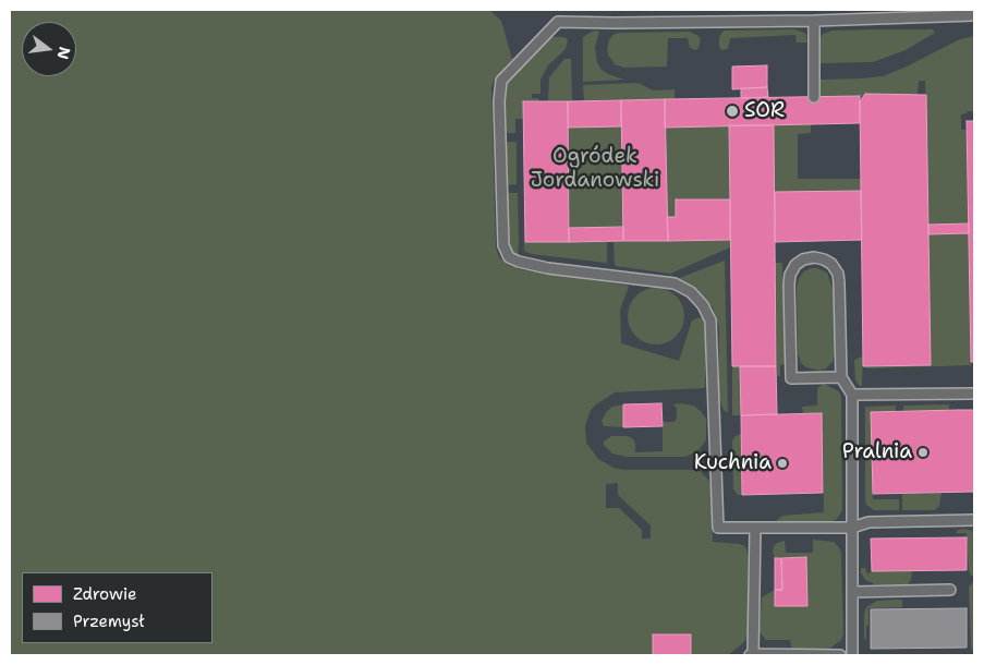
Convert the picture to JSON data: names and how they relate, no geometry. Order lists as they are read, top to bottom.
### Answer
{
  "parks": ["Ogródek Jordanowski"],
  "places": ["SOR", "Pralnia", "Kuchnia"],
  "legend": ["Zdrowie", "Przemysł"],
  "north": "right"
}
